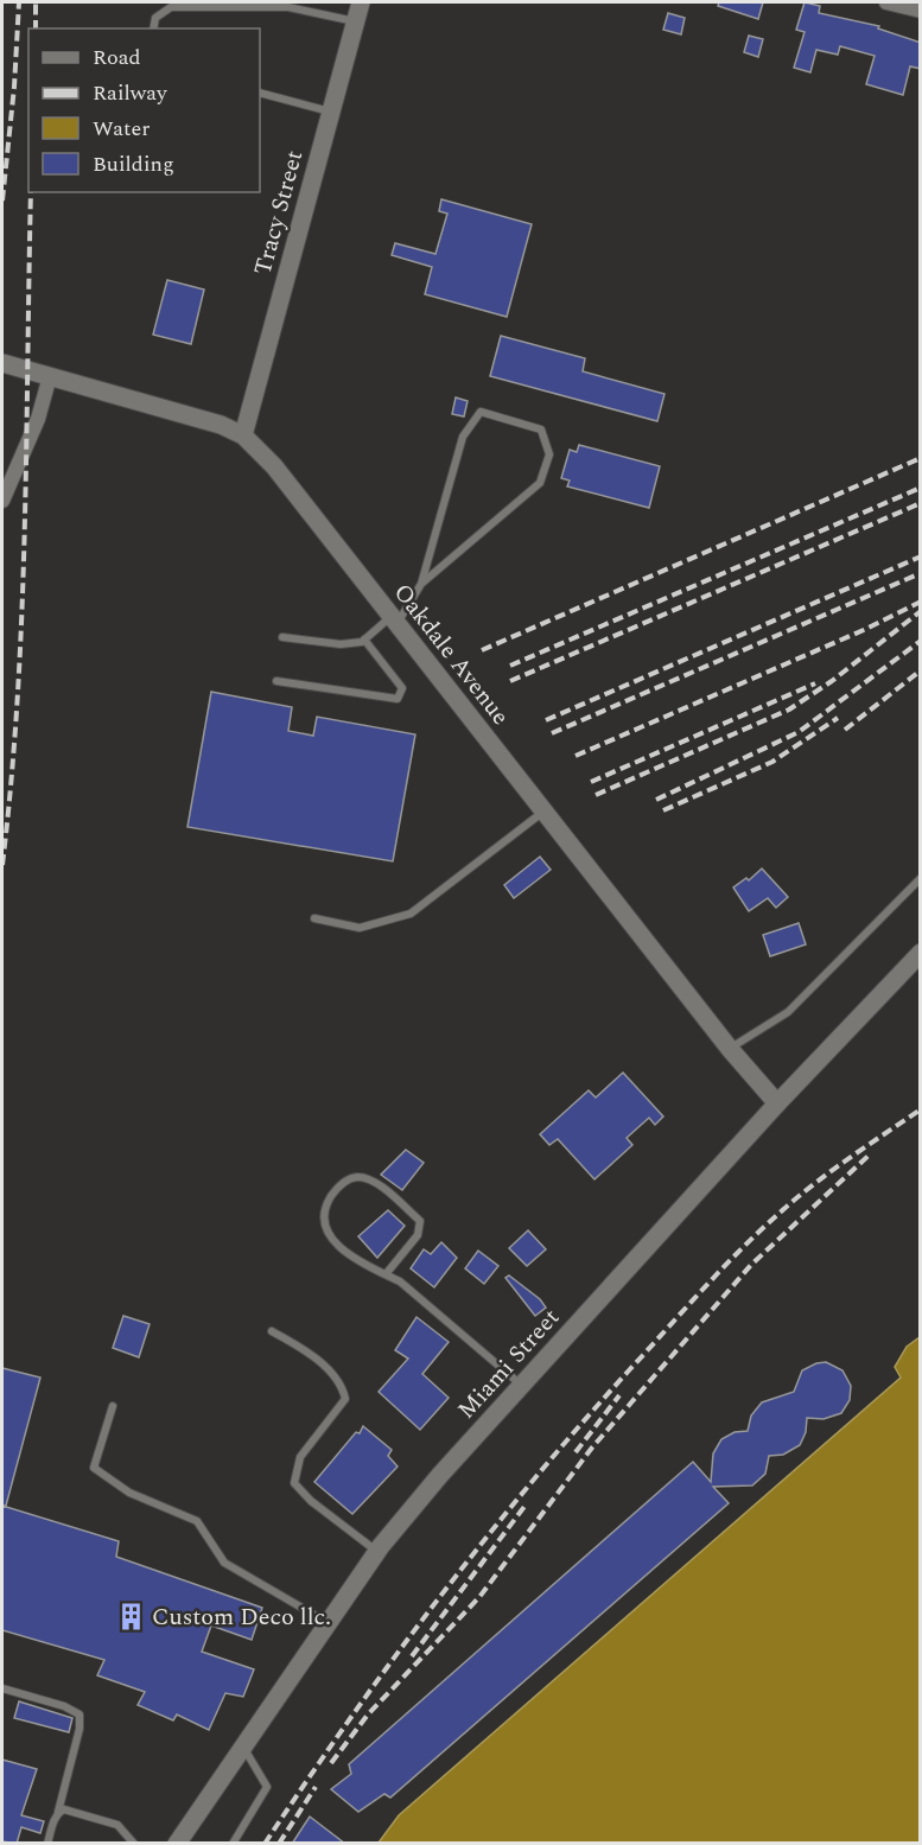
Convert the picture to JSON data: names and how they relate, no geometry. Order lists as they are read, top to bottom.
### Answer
{
  "streets": {
    "street": ["Tracy Street", "Oakdale Avenue", "Miami Street"]
  },
  "crossings": [
    ["Tracy Street", "Oakdale Avenue"],
    ["Oakdale Avenue", "Miami Street"]
  ],
  "places": {
    "building": ["Custom Deco llc."]
  },
  "legend": [
    "Road",
    "Railway",
    "Water",
    "Building"
  ]
}
